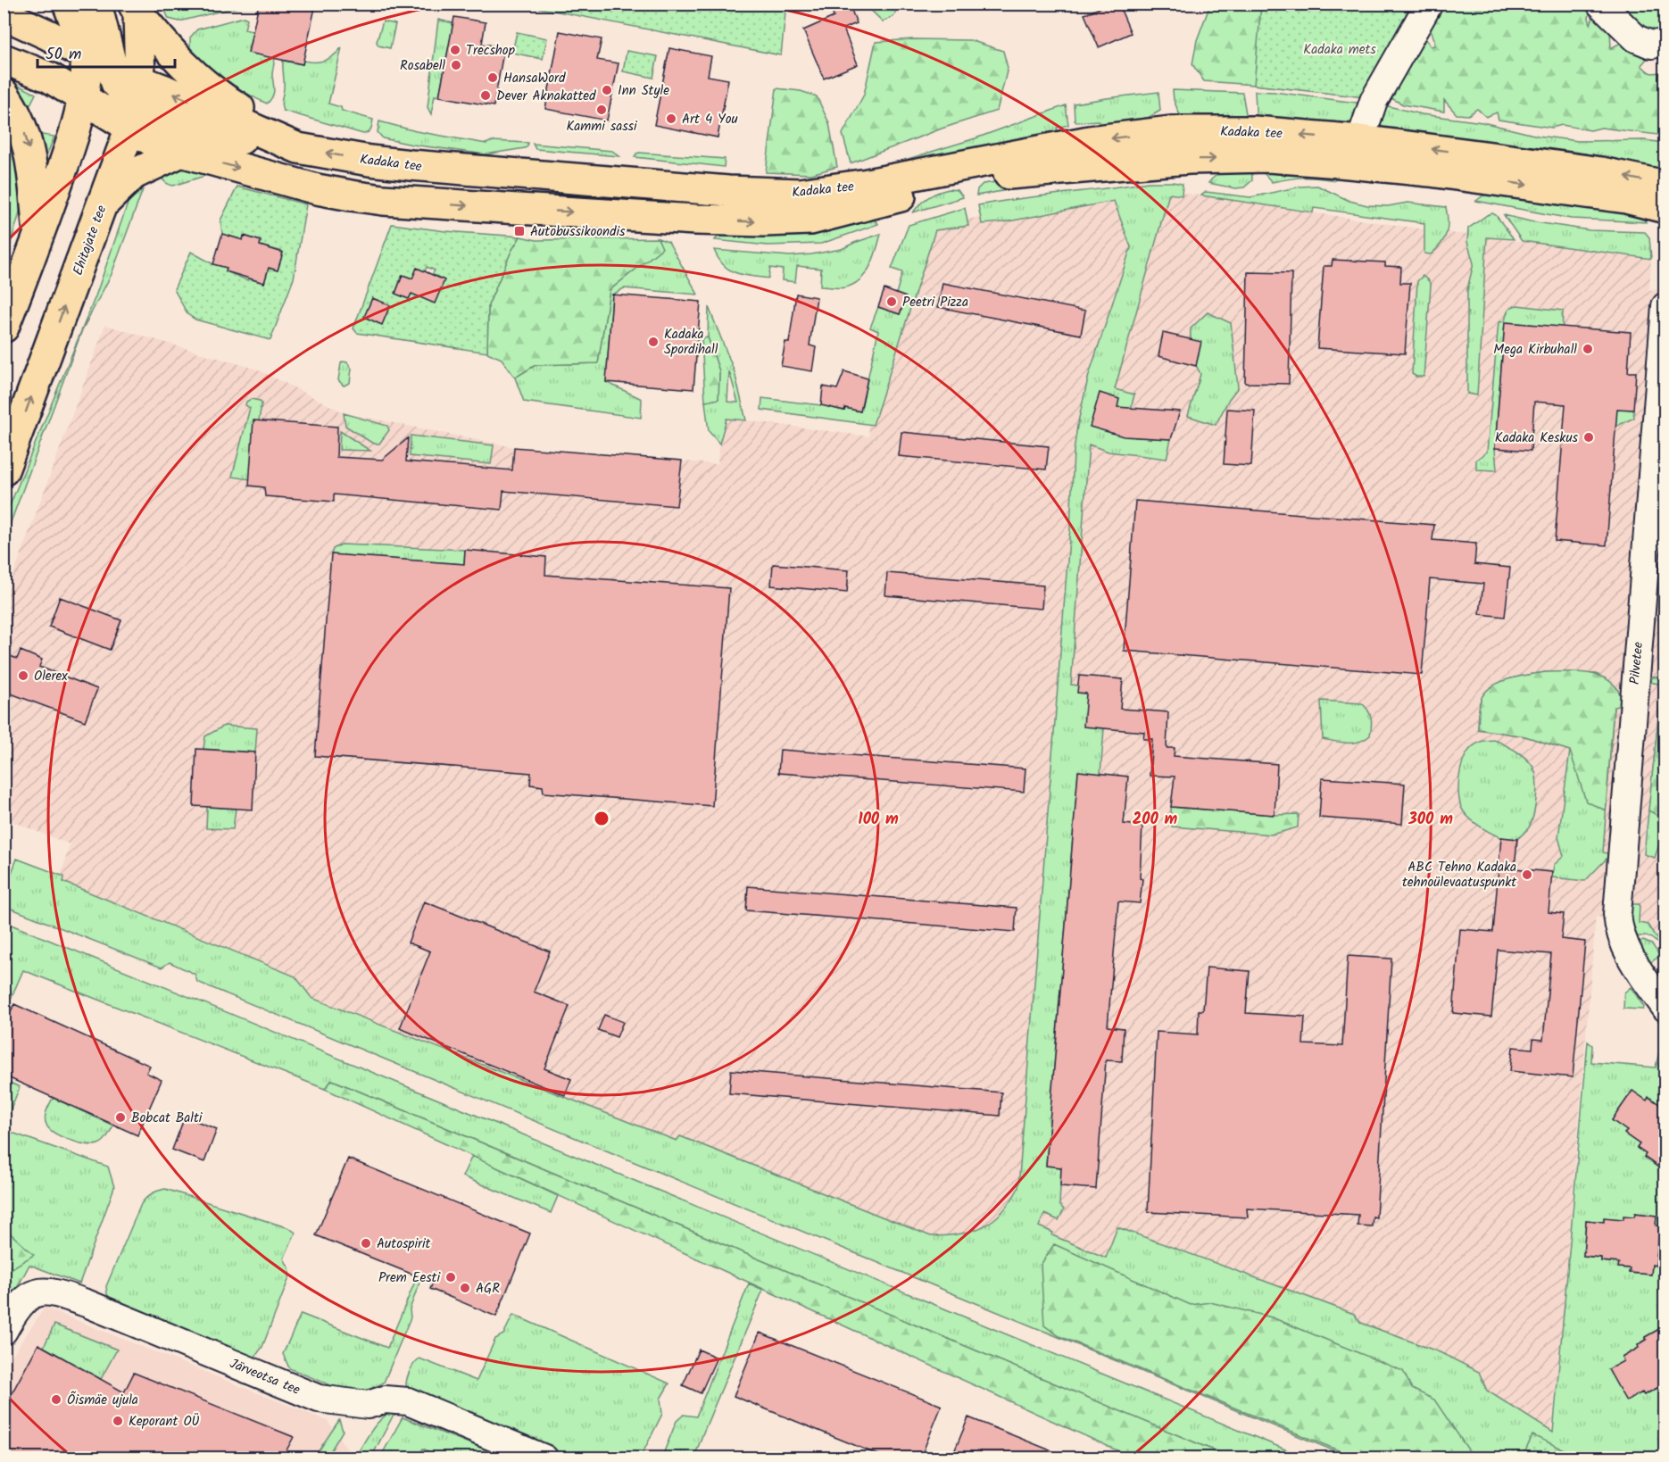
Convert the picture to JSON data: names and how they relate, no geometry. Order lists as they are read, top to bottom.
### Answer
{
  "streets": {
    "main road": ["Kadaka tee", "Ehitajate tee"],
    "street": ["Pilvetee", "Järveotsa tee"]
  },
  "crossings": [
    ["Kadaka tee", "Ehitajate tee"]
  ],
  "parks": ["Kadaka mets"],
  "places": {
    "other": [
      "Trecshop",
      "Rosabell",
      "HansaWord",
      "Inn Style",
      "Dever Aknakatted",
      "Kammi sassi",
      "Art 4 You",
      "Peetri Pizza",
      "Kadaka Spordihall",
      "Mega Kirbuhall",
      "Kadaka Keskus",
      "Olerex",
      "ABC Tehno Kadaka tehnoülevaatuspunkt",
      "Bobcat Balti",
      "Autospirit",
      "Prem Eesti",
      "AGR",
      "Õismäe ujula",
      "Keporant OÜ"
    ],
    "transit": ["Autobussikoondis"]
  },
  "scale_bar": "50 m",
  "rings": ["100 m", "200 m", "300 m"]
}
